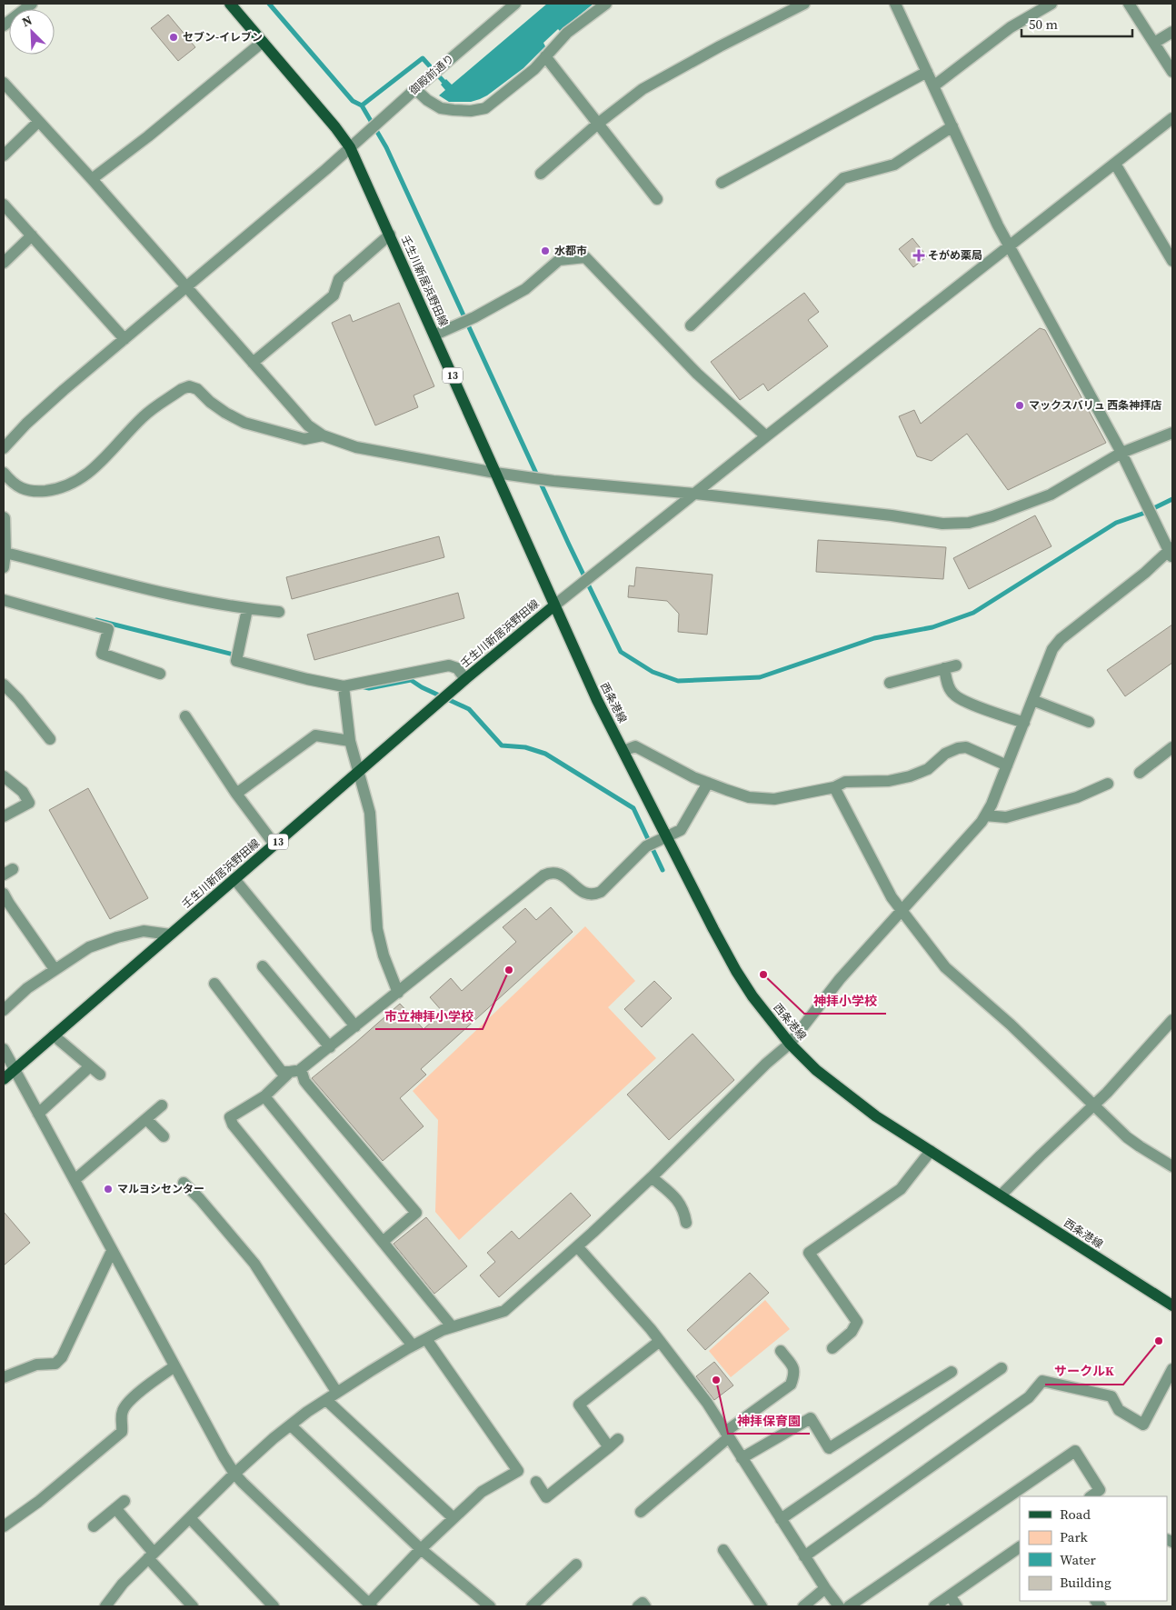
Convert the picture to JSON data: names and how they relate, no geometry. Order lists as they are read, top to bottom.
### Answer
{
  "streets": {
    "main road": ["壬生川新居浜野田線", "13", "西条港線"],
    "street": ["御殿前通り"]
  },
  "crossings": [
    ["御殿前通り", "壬生川新居浜野田線"],
    ["壬生川新居浜野田線", "西条港線"]
  ],
  "places": {
    "other": [
      "セブン-イレブン",
      "水都市",
      "マックスバリュ 西条神拝店",
      "市立神拝小学校",
      "神拝小学校",
      "マルヨシセンター",
      "サークルK",
      "神拝保育園"
    ],
    "health": ["そがめ薬局"]
  },
  "legend": [
    "Road",
    "Park",
    "Water",
    "Building"
  ],
  "scale_bar": "50 m",
  "north": "top left"
}
